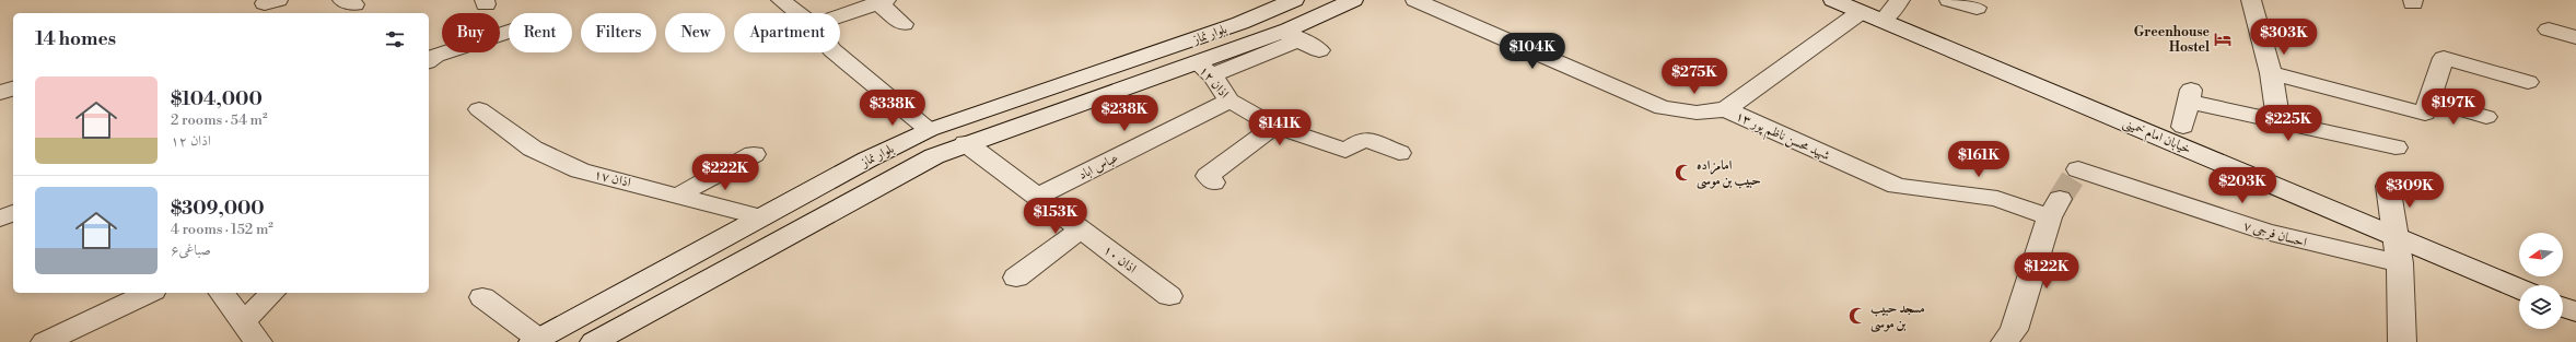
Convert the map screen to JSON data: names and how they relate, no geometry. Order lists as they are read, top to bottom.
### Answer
{
  "streets": {
    "street": [
      "بلوار نماز",
      "اذان ۱۲",
      "شهید محسن ناظم پور ۱۳",
      "خیابان امام خمینی",
      "عباس اباد",
      "اذان ۱۷",
      "احسان فرجی ۷",
      "اذان ۱۰"
    ]
  },
  "crossings": [
    ["بلوار نماز", "اذان ۱۲"],
    ["بلوار نماز", "اذان ۱۷"],
    ["بلوار نماز", "اذان ۱۰"],
    ["اذان ۱۲", "عباس اباد"],
    ["شهید محسن ناظم پور ۱۳", "خیابان امام خمینی"],
    ["عباس اباد", "اذان ۱۰"]
  ],
  "places": {
    "hotel": ["Greenhouse Hostel"],
    "mosque": ["امامزاده حبیب بن موسی", "مسجد حبیب بن موسی"]
  },
  "north": "left",
  "page": {
    "chip": [
      "Buy",
      "Rent",
      "Filters",
      "New",
      "Apartment"
    ],
    "heading": "14 homes",
    "price": [
      "$303K",
      "$104K",
      "$275K",
      "$197K",
      "$338K",
      "$238K",
      "$225K",
      "$141K",
      "$161K",
      "$222K",
      "$203K",
      "$309K",
      "$153K",
      "$122K"
    ],
    "list": [
      {
        "name": "$104,000",
        "note": "2 rooms · 54 m² · اذان ۱۲"
      },
      {
        "name": "$309,000",
        "note": "4 rooms · 152 m² · صباغی۶"
      }
    ]
  }
}
